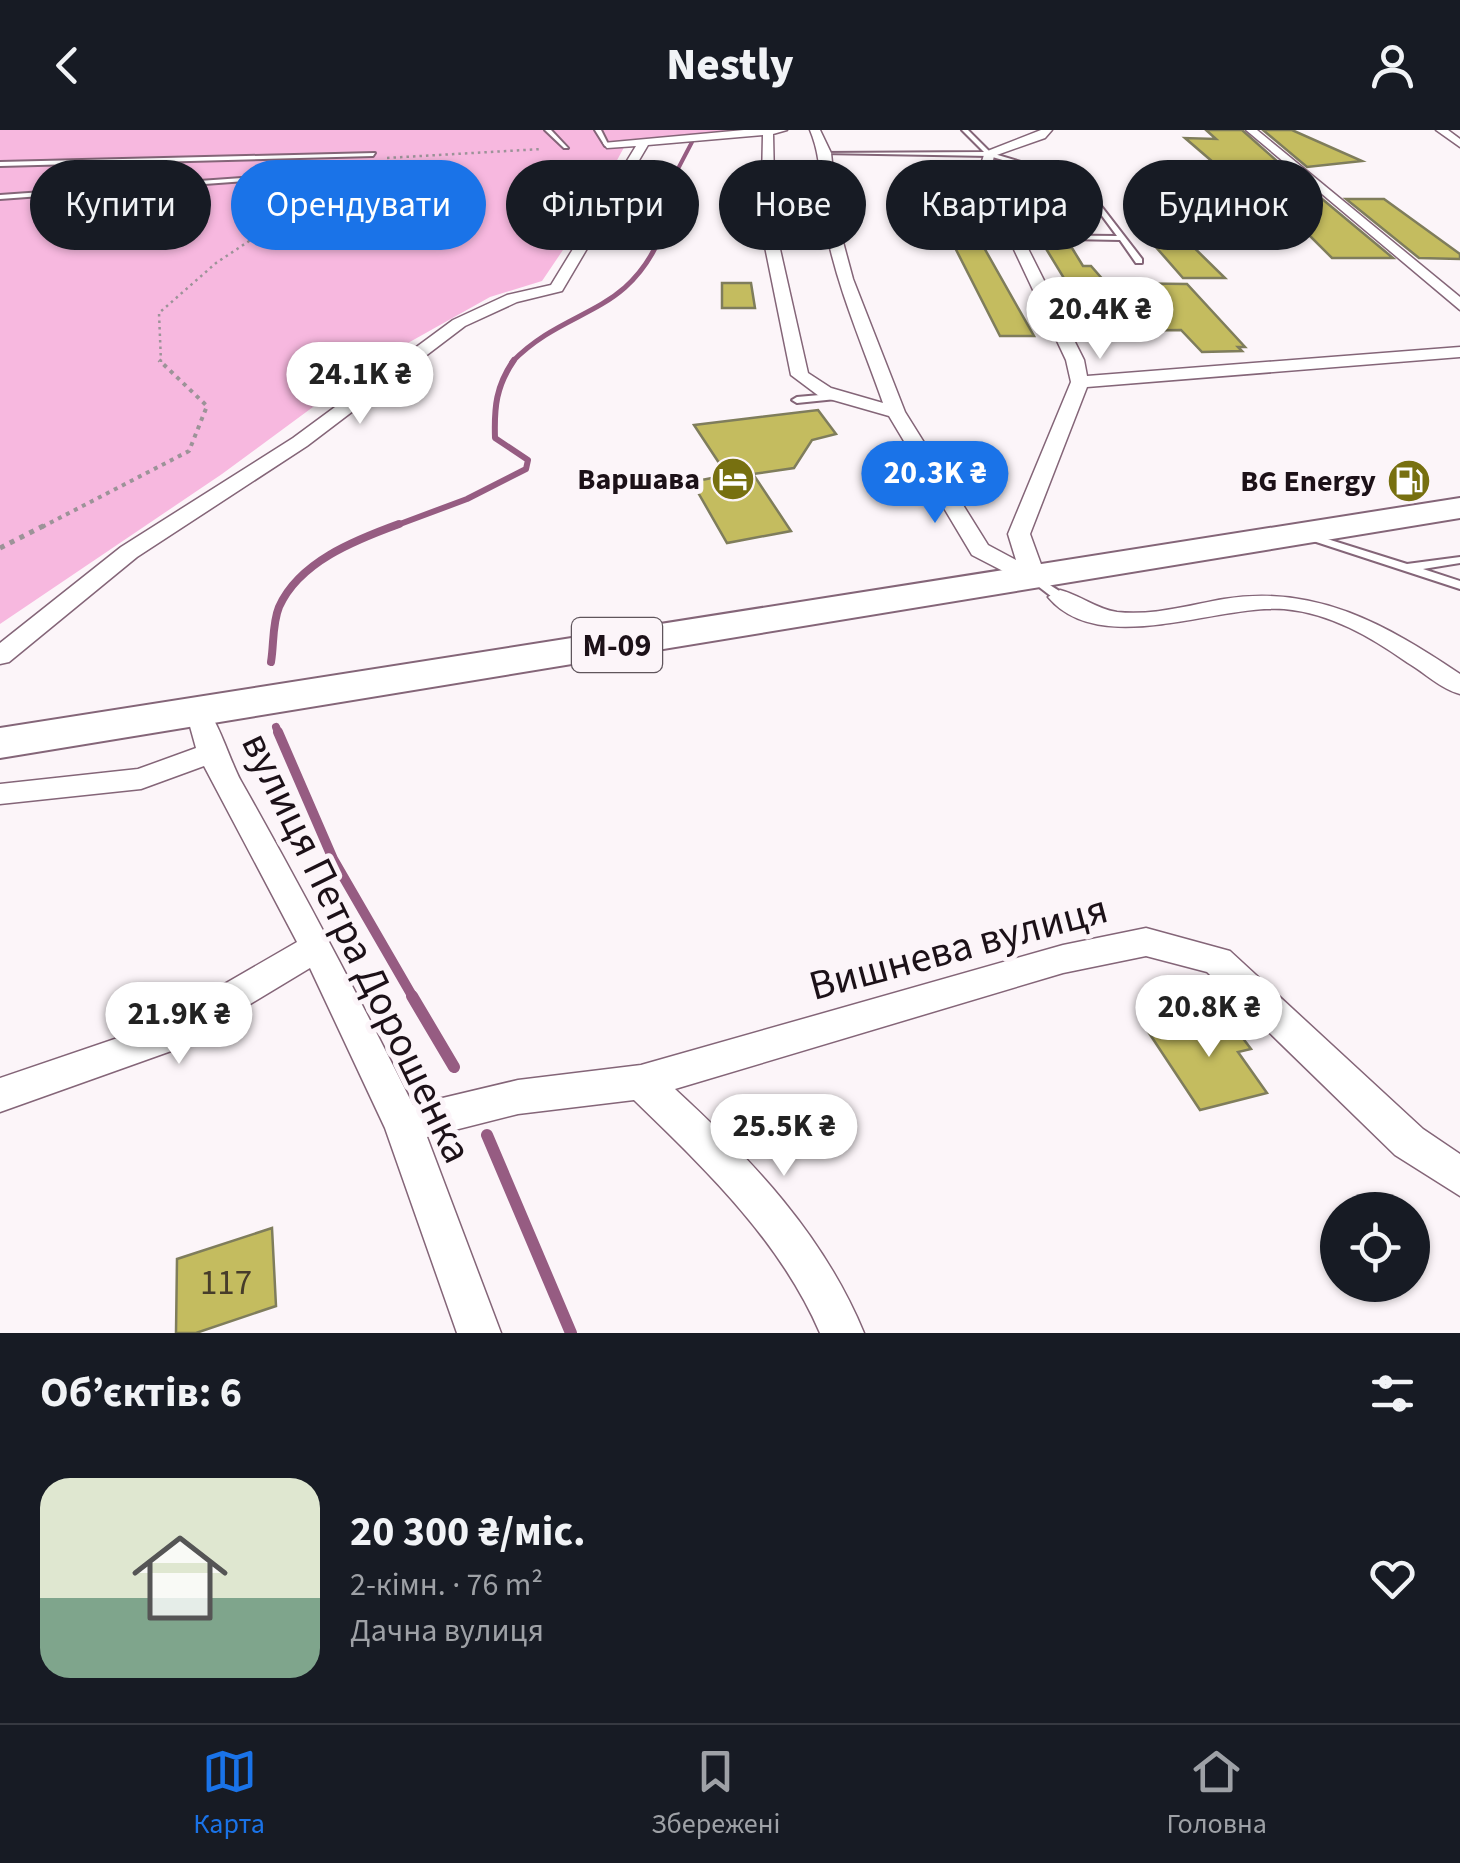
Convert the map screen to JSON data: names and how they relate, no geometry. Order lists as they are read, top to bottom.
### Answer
{
  "streets": {
    "highway": ["М-09"],
    "street": ["Вишнева вулиця", "вулиця Петра Дорошенка"]
  },
  "crossings": [
    ["М-09", "вулиця Петра Дорошенка"],
    ["Вишнева вулиця", "вулиця Петра Дорошенка"]
  ],
  "places": {
    "hotel": ["Варшава"],
    "fuel station": ["BG Energy"]
  },
  "house_numbers": ["117"],
  "page": {
    "header": "Nestly",
    "chip": [
      "Купити",
      "Орендувати",
      "Фільтри",
      "Нове",
      "Квартира",
      "Будинок"
    ],
    "price": [
      "20.4K ₴",
      "24.1K ₴",
      "20.3K ₴",
      "20.8K ₴",
      "21.9K ₴",
      "25.5K ₴"
    ],
    "heading": "Об’єктів: 6",
    "list": [
      {
        "name": "20 300 ₴/міс.",
        "note": "2-кімн. · 76 m² · Дачна вулиця"
      }
    ],
    "tabs": ["Карта", "Збережені", "Головна"]
  }
}
